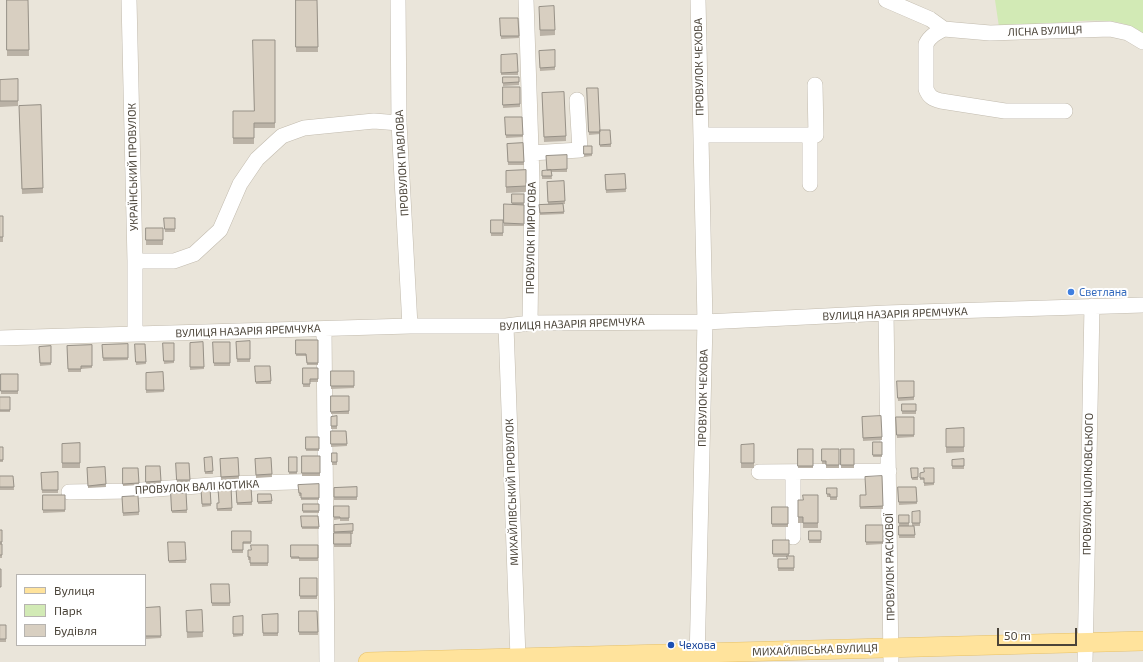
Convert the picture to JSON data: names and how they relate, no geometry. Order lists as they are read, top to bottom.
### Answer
{
  "streets": {
    "main road": ["МИХАЙЛІВСЬКА ВУЛИЦЯ"],
    "street": [
      "ЛІСНА ВУЛИЦЯ",
      "ПРОВУЛОК ЧЕХОВА",
      "ПРОВУЛОК ПАВЛОВА",
      "УКРАЇНСЬКИЙ ПРОВУЛОК",
      "ПРОВУЛОК ПИРОГОВА",
      "ВУЛИЦЯ НАЗАРІЯ ЯРЕМЧУКА",
      "ПРОВУЛОК ЦІОЛКОВСЬКОГО",
      "ПРОВУЛОК ВАЛІ КОТИКА",
      "МИХАЙЛІВСЬКИЙ ПРОВУЛОК",
      "ПРОВУЛОК РАСКОВОЇ"
    ]
  },
  "crossings": [
    ["ПРОВУЛОК ЧЕХОВА", "ВУЛИЦЯ НАЗАРІЯ ЯРЕМЧУКА"],
    ["ПРОВУЛОК ЧЕХОВА", "МИХАЙЛІВСЬКА ВУЛИЦЯ"],
    ["ПРОВУЛОК ПАВЛОВА", "ВУЛИЦЯ НАЗАРІЯ ЯРЕМЧУКА"],
    ["УКРАЇНСЬКИЙ ПРОВУЛОК", "ВУЛИЦЯ НАЗАРІЯ ЯРЕМЧУКА"],
    ["ПРОВУЛОК ПИРОГОВА", "ВУЛИЦЯ НАЗАРІЯ ЯРЕМЧУКА"],
    ["ВУЛИЦЯ НАЗАРІЯ ЯРЕМЧУКА", "ПРОВУЛОК ЦІОЛКОВСЬКОГО"],
    ["ВУЛИЦЯ НАЗАРІЯ ЯРЕМЧУКА", "МИХАЙЛІВСЬКИЙ ПРОВУЛОК"],
    ["ВУЛИЦЯ НАЗАРІЯ ЯРЕМЧУКА", "ПРОВУЛОК РАСКОВОЇ"],
    ["ПРОВУЛОК ЦІОЛКОВСЬКОГО", "МИХАЙЛІВСЬКА ВУЛИЦЯ"],
    ["МИХАЙЛІВСЬКИЙ ПРОВУЛОК", "МИХАЙЛІВСЬКА ВУЛИЦЯ"],
    ["ПРОВУЛОК РАСКОВОЇ", "МИХАЙЛІВСЬКА ВУЛИЦЯ"]
  ],
  "places": ["Светлана", "Чехова"],
  "legend": ["Вулиця", "Парк", "Будівля"],
  "scale_bar": "50 m"
}
